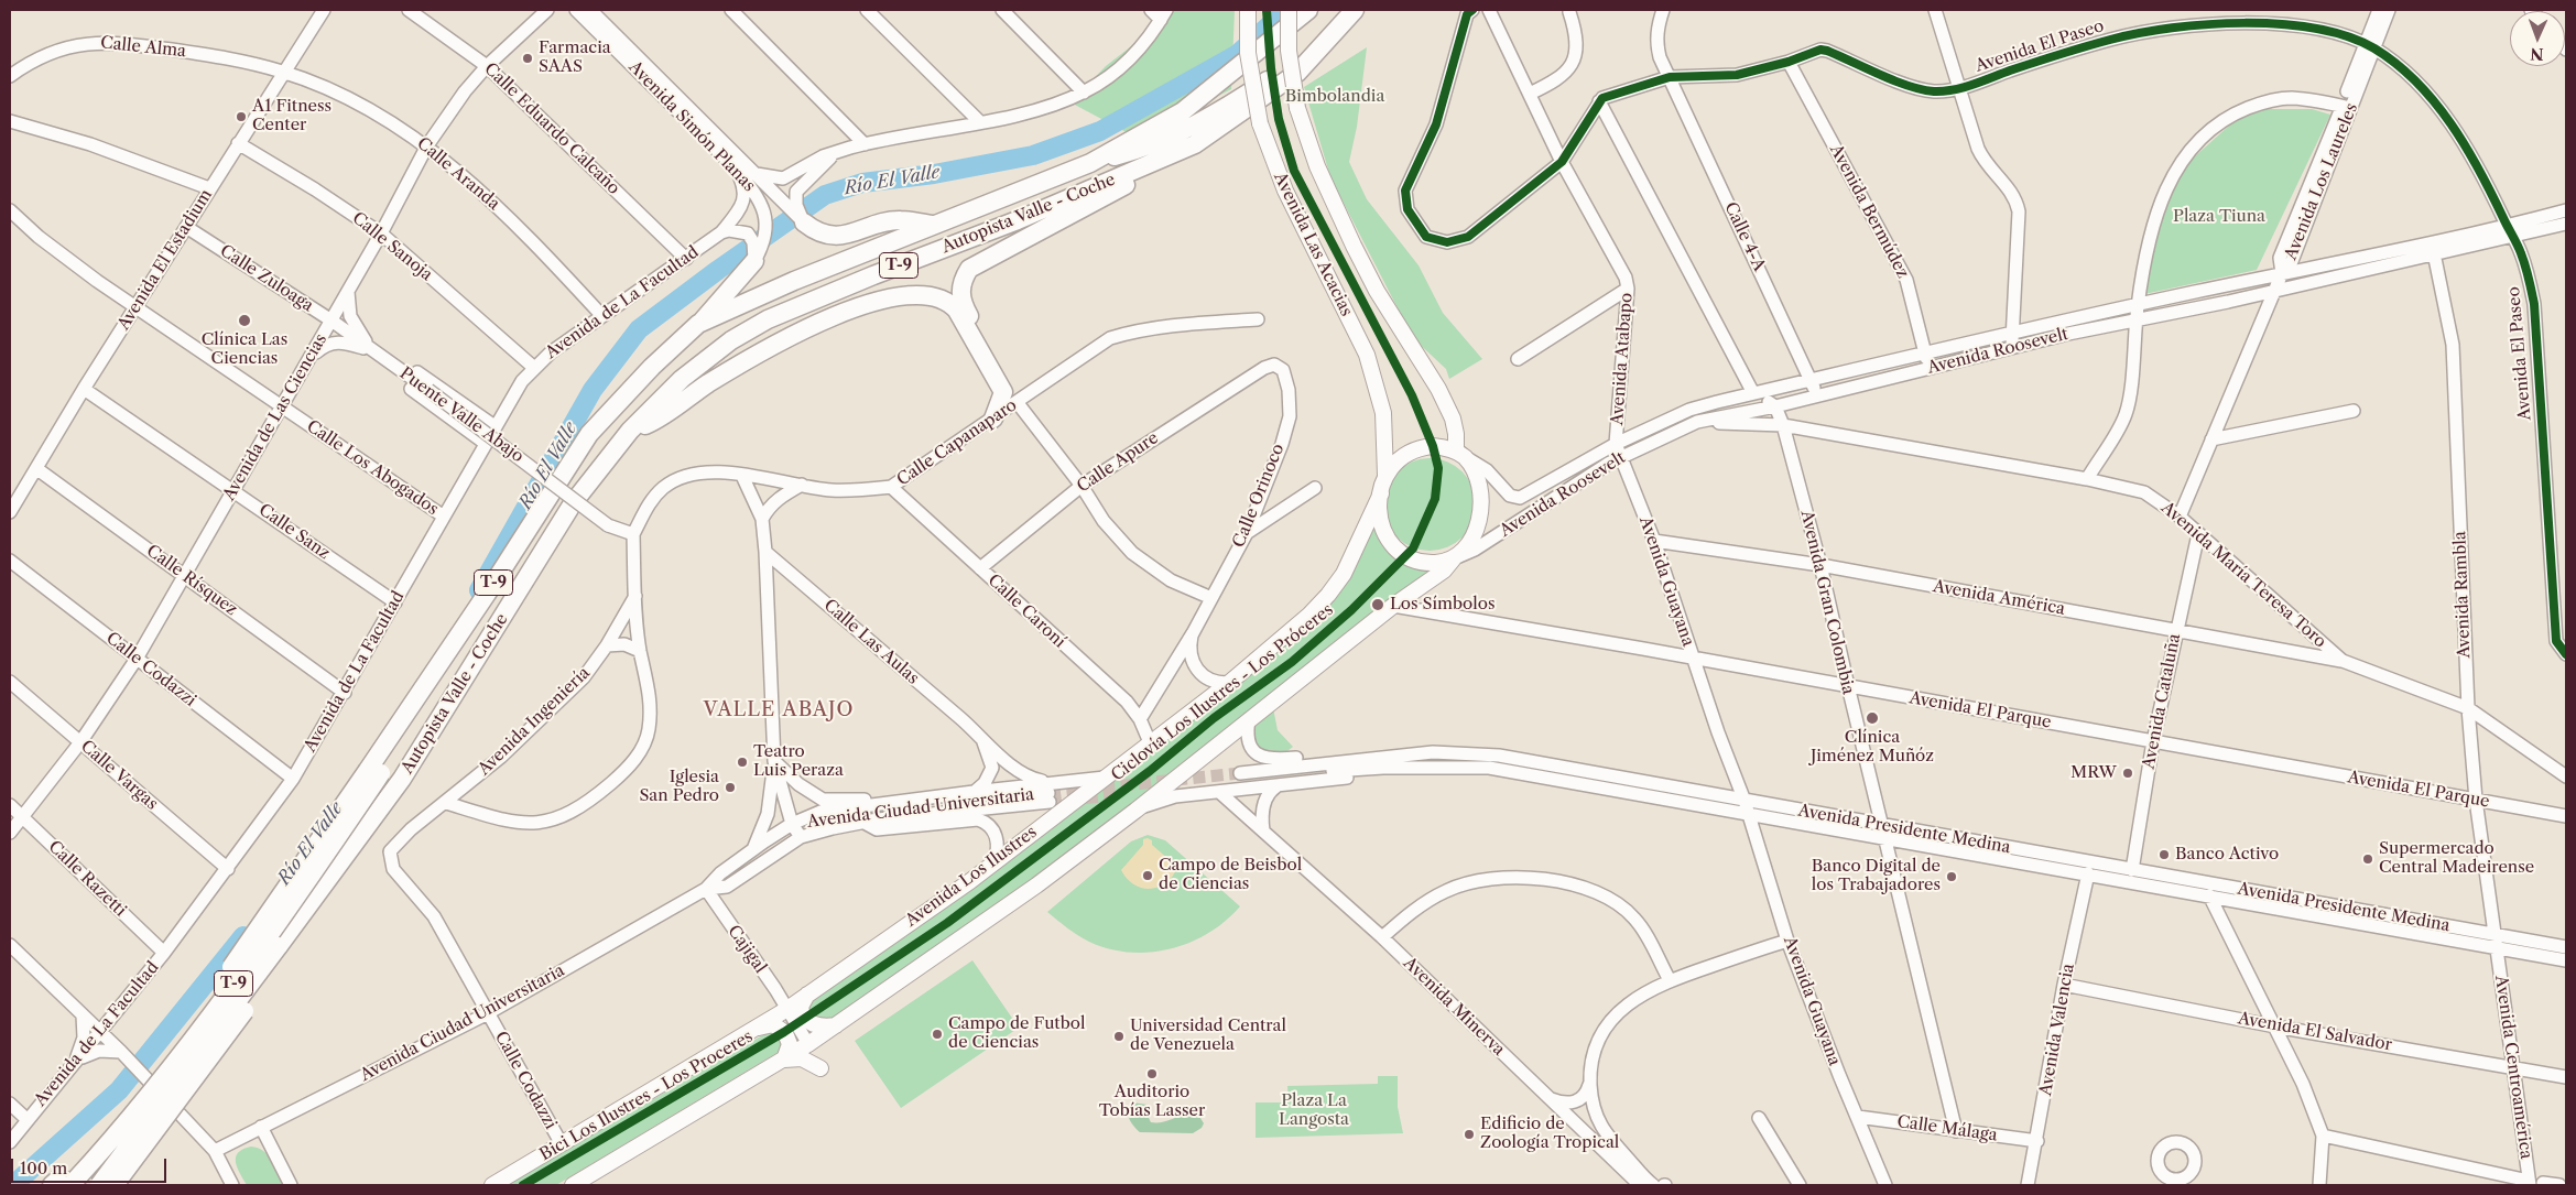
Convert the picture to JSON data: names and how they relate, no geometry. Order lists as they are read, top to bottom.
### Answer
{
  "streets": {
    "highway": ["Autopista Valle - Coche", "T-9"],
    "main road": ["Avenida Las Acacias", "Avenida Los Ilustres"],
    "street": [
      "Avenida El Paseo",
      "Calle Alma",
      "Avenida Simón Planas",
      "Calle Eduardo Calcaño",
      "Calle Aranda",
      "Avenida Los Laureles",
      "Avenida Bermúdez",
      "Calle 4-A",
      "Calle Sanoja",
      "Avenida El Estadium",
      "Calle Zuloaga",
      "Avenida de La Facultad",
      "Avenida Roosevelt",
      "Avenida Atabapo",
      "Puente Valle Abajo",
      "Avenida de Las Ciencias",
      "Calle Capanaparo",
      "Calle Apure",
      "Calle Los Abogados",
      "Calle Orinoco",
      "Calle Sanz",
      "Avenida María Teresa Toro",
      "Calle Rísquez",
      "Avenida Guayana",
      "Avenida Rambla",
      "Avenida América",
      "Avenida Gran Colombia",
      "Calle Caroní",
      "Calle Las Aulas",
      "Calle Codazzi",
      "Avenida Cataluña",
      "Avenida El Parque",
      "Avenida Ingeniería",
      "Calle Vargas",
      "Avenida Ciudad Universitaria",
      "Avenida Presidente Medina",
      "Calle Razetti",
      "Cajigal",
      "Avenida Minerva",
      "Avenida Valencia",
      "Avenida El Salvador",
      "Avenida Centroamérica",
      "Calle Málaga"
    ],
    "cycle path": ["Ciclovía Los Ilustres - Los Próceres"]
  },
  "crossings": [
    ["Avenida El Paseo", "Avenida Los Laureles"],
    ["Avenida El Paseo", "Avenida Bermúdez"],
    ["Avenida El Paseo", "Calle 4-A"],
    ["Avenida El Paseo", "Avenida Roosevelt"],
    ["Calle Alma", "Calle Aranda"],
    ["Calle Alma", "Avenida El Estadium"],
    ["Avenida Simón Planas", "T-9"],
    ["Avenida Simón Planas", "Avenida de La Facultad"],
    ["Calle Eduardo Calcaño", "Avenida de La Facultad"],
    ["Calle Eduardo Calcaño", "Avenida de Las Ciencias"],
    ["Calle Aranda", "Avenida El Estadium"],
    ["Calle Aranda", "Avenida de La Facultad"],
    ["Calle Aranda", "Avenida de Las Ciencias"],
    ["Avenida Los Laureles", "Avenida Roosevelt"],
    ["Avenida Bermúdez", "Avenida Roosevelt"],
    ["Autopista Valle - Coche", "T-9"],
    ["Calle 4-A", "Avenida Roosevelt"],
    ["Avenida Las Acacias", "Avenida Roosevelt"],
    ["Avenida Las Acacias", "Avenida Los Ilustres"],
    ["Calle Sanoja", "Avenida El Estadium"],
    ["Calle Sanoja", "Avenida de La Facultad"],
    ["Calle Sanoja", "Avenida de Las Ciencias"],
    ["Avenida El Estadium", "Calle Zuloaga"],
    ["Avenida El Estadium", "Calle Los Abogados"],
    ["Avenida El Estadium", "Calle Sanz"],
    ["Avenida El Estadium", "Calle Rísquez"],
    ["T-9", "Calle Capanaparo"],
    ["Calle Zuloaga", "Avenida de La Facultad"],
    ["Calle Zuloaga", "Puente Valle Abajo"],
    ["Calle Zuloaga", "Avenida de Las Ciencias"],
    ["Avenida de La Facultad", "Calle Los Abogados"],
    ["Avenida de La Facultad", "Calle Sanz"],
    ["Avenida de La Facultad", "Calle Rísquez"],
    ["Avenida de La Facultad", "Calle Codazzi"],
    ["Avenida de La Facultad", "Calle Vargas"],
    ["Avenida de La Facultad", "Calle Razetti"],
    ["Avenida Roosevelt", "Avenida Atabapo"],
    ["Avenida Roosevelt", "Avenida María Teresa Toro"],
    ["Avenida Roosevelt", "Avenida Guayana"],
    ["Avenida Roosevelt", "Avenida Rambla"],
    ["Avenida Roosevelt", "Avenida Gran Colombia"],
    ["Avenida Roosevelt", "Avenida Los Ilustres"],
    ["Avenida Atabapo", "Avenida Guayana"],
    ["Puente Valle Abajo", "Calle Capanaparo"],
    ["Avenida de Las Ciencias", "Calle Los Abogados"],
    ["Avenida de Las Ciencias", "Calle Sanz"],
    ["Avenida de Las Ciencias", "Calle Rísquez"],
    ["Avenida de Las Ciencias", "Calle Codazzi"],
    ["Avenida de Las Ciencias", "Calle Vargas"],
    ["Avenida de Las Ciencias", "Calle Razetti"],
    ["Calle Capanaparo", "Calle Caroní"],
    ["Calle Apure", "Calle Orinoco"],
    ["Calle Apure", "Calle Caroní"],
    ["Calle Orinoco", "Calle Caroní"],
    ["Avenida María Teresa Toro", "Avenida Rambla"],
    ["Avenida María Teresa Toro", "Avenida América"],
    ["Avenida María Teresa Toro", "Avenida Gran Colombia"],
    ["Avenida María Teresa Toro", "Avenida Cataluña"],
    ["Avenida Guayana", "Avenida América"],
    ["Avenida Guayana", "Avenida El Parque"],
    ["Avenida Guayana", "Avenida Presidente Medina"],
    ["Avenida Guayana", "Calle Málaga"],
    ["Avenida Rambla", "Avenida El Parque"],
    ["Avenida Rambla", "Avenida Presidente Medina"],
    ["Avenida Rambla", "Avenida Centroamérica"],
    ["Avenida América", "Avenida Gran Colombia"],
    ["Avenida América", "Avenida Cataluña"],
    ["Avenida Gran Colombia", "Avenida El Parque"],
    ["Avenida Gran Colombia", "Avenida Presidente Medina"],
    ["Avenida Gran Colombia", "Calle Málaga"],
    ["Calle Caroní", "Avenida Los Ilustres"],
    ["Calle Las Aulas", "Avenida Ciudad Universitaria"],
    ["Calle Codazzi", "Avenida Ingeniería"],
    ["Calle Codazzi", "Avenida Ciudad Universitaria"],
    ["Calle Codazzi", "Avenida Los Ilustres"],
    ["Avenida Cataluña", "Avenida El Parque"],
    ["Avenida Cataluña", "Avenida Presidente Medina"],
    ["Avenida Ciudad Universitaria", "Avenida Los Ilustres"],
    ["Avenida Ciudad Universitaria", "Cajigal"],
    ["Avenida Presidente Medina", "Avenida Valencia"],
    ["Avenida Presidente Medina", "Avenida Centroamérica"],
    ["Avenida Los Ilustres", "Cajigal"],
    ["Avenida Valencia", "Avenida El Salvador"],
    ["Avenida Valencia", "Calle Málaga"],
    ["Avenida El Salvador", "Avenida Centroamérica"]
  ],
  "districts": ["VALLE ABAJO"],
  "water": ["Río El Valle"],
  "parks": ["Bimbolandia", "Plaza Tiuna", "Plaza La Langosta"],
  "places": [
    "Farmacia SAAS",
    "A1 Fitness Center",
    "Clínica Las Ciencias",
    "Los Símbolos",
    "Clínica Jiménez Muñóz",
    "Teatro Luis Peraza",
    "MRW",
    "Iglesia San Pedro",
    "Banco Activo",
    "Supermercado Central Madeirense",
    "Campo de Beisbol de Ciencias",
    "Banco Digital de los Trabajadores",
    "Campo de Futbol de Ciencias",
    "Universidad Central de Venezuela",
    "Auditorio Tobías Lasser",
    "Edificio de Zoología Tropical"
  ],
  "scale_bar": "100 m",
  "north": "bottom"
}
